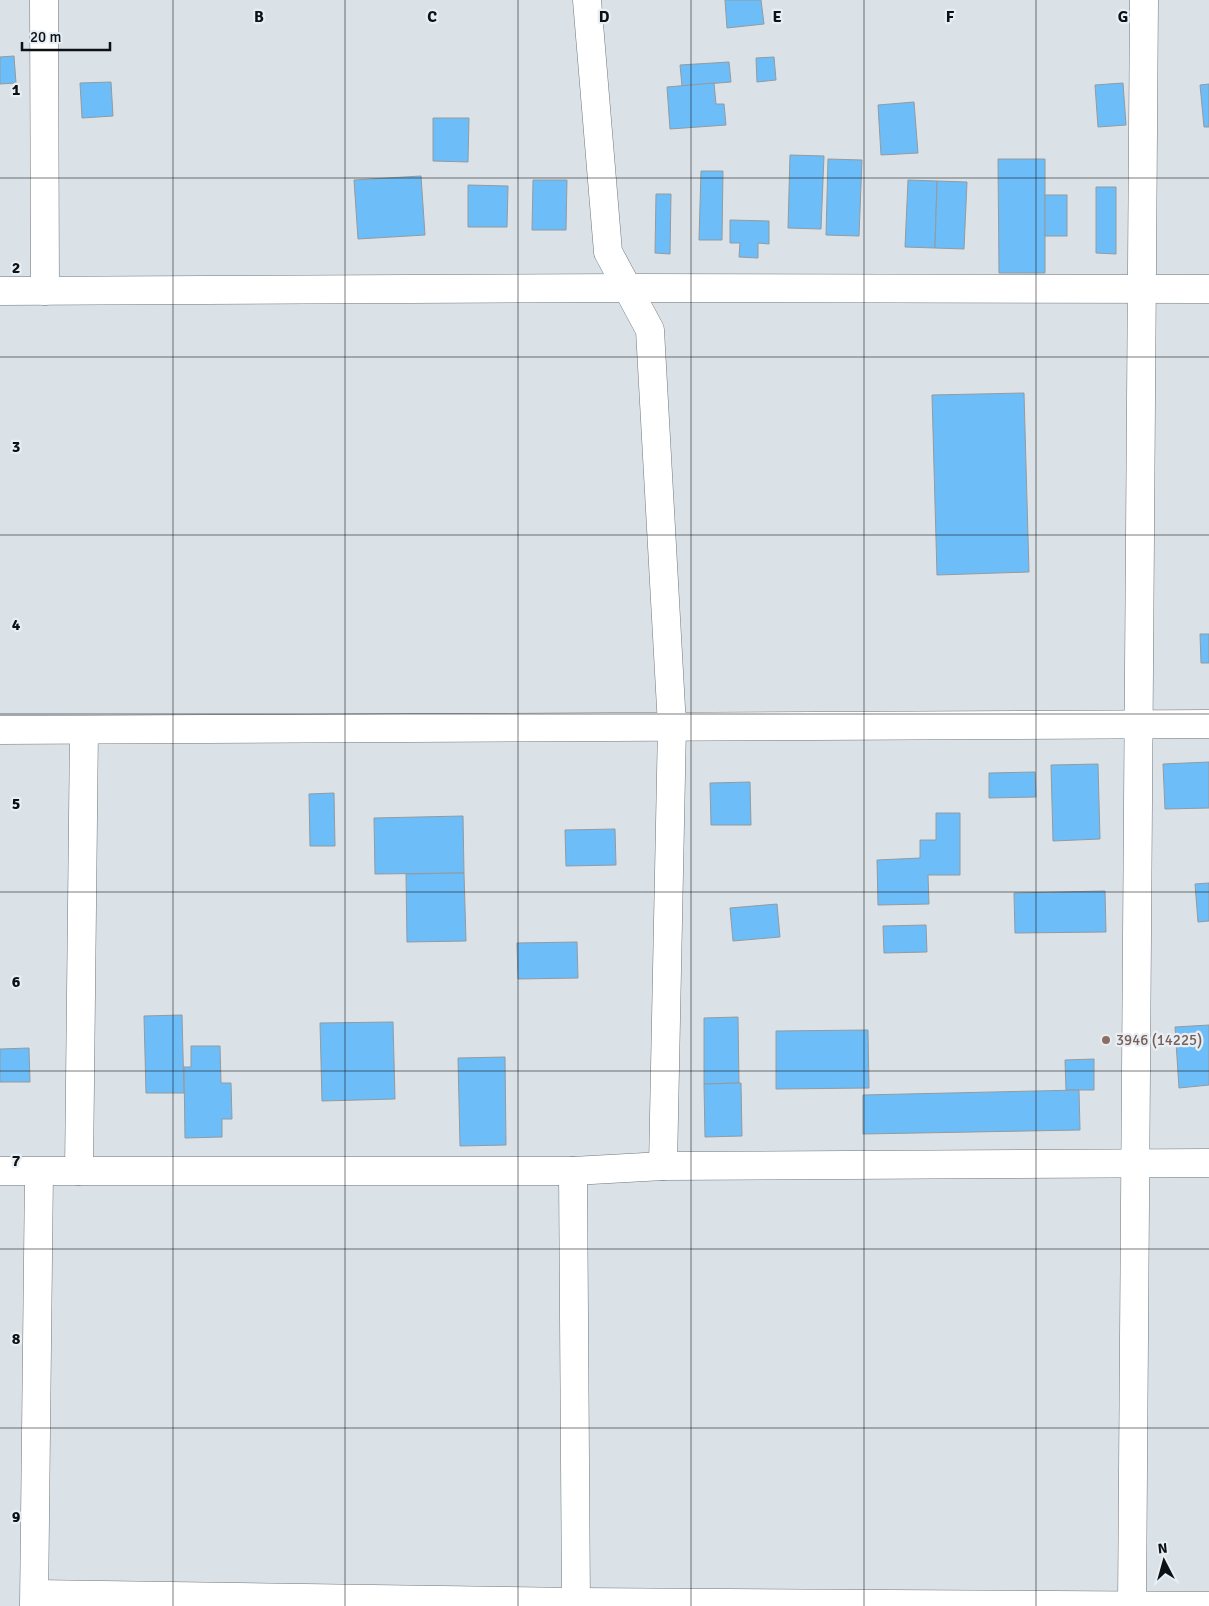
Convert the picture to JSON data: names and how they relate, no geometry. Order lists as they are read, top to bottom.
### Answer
{
  "places": ["3946 (14225)"],
  "scale_bar": "20 m",
  "north": "top",
  "grid": {
    "columns": [
      "B",
      "C",
      "D",
      "E",
      "F",
      "G"
    ],
    "rows": [
      "1",
      "2",
      "3",
      "4",
      "5",
      "6",
      "7",
      "8",
      "9"
    ]
  }
}
